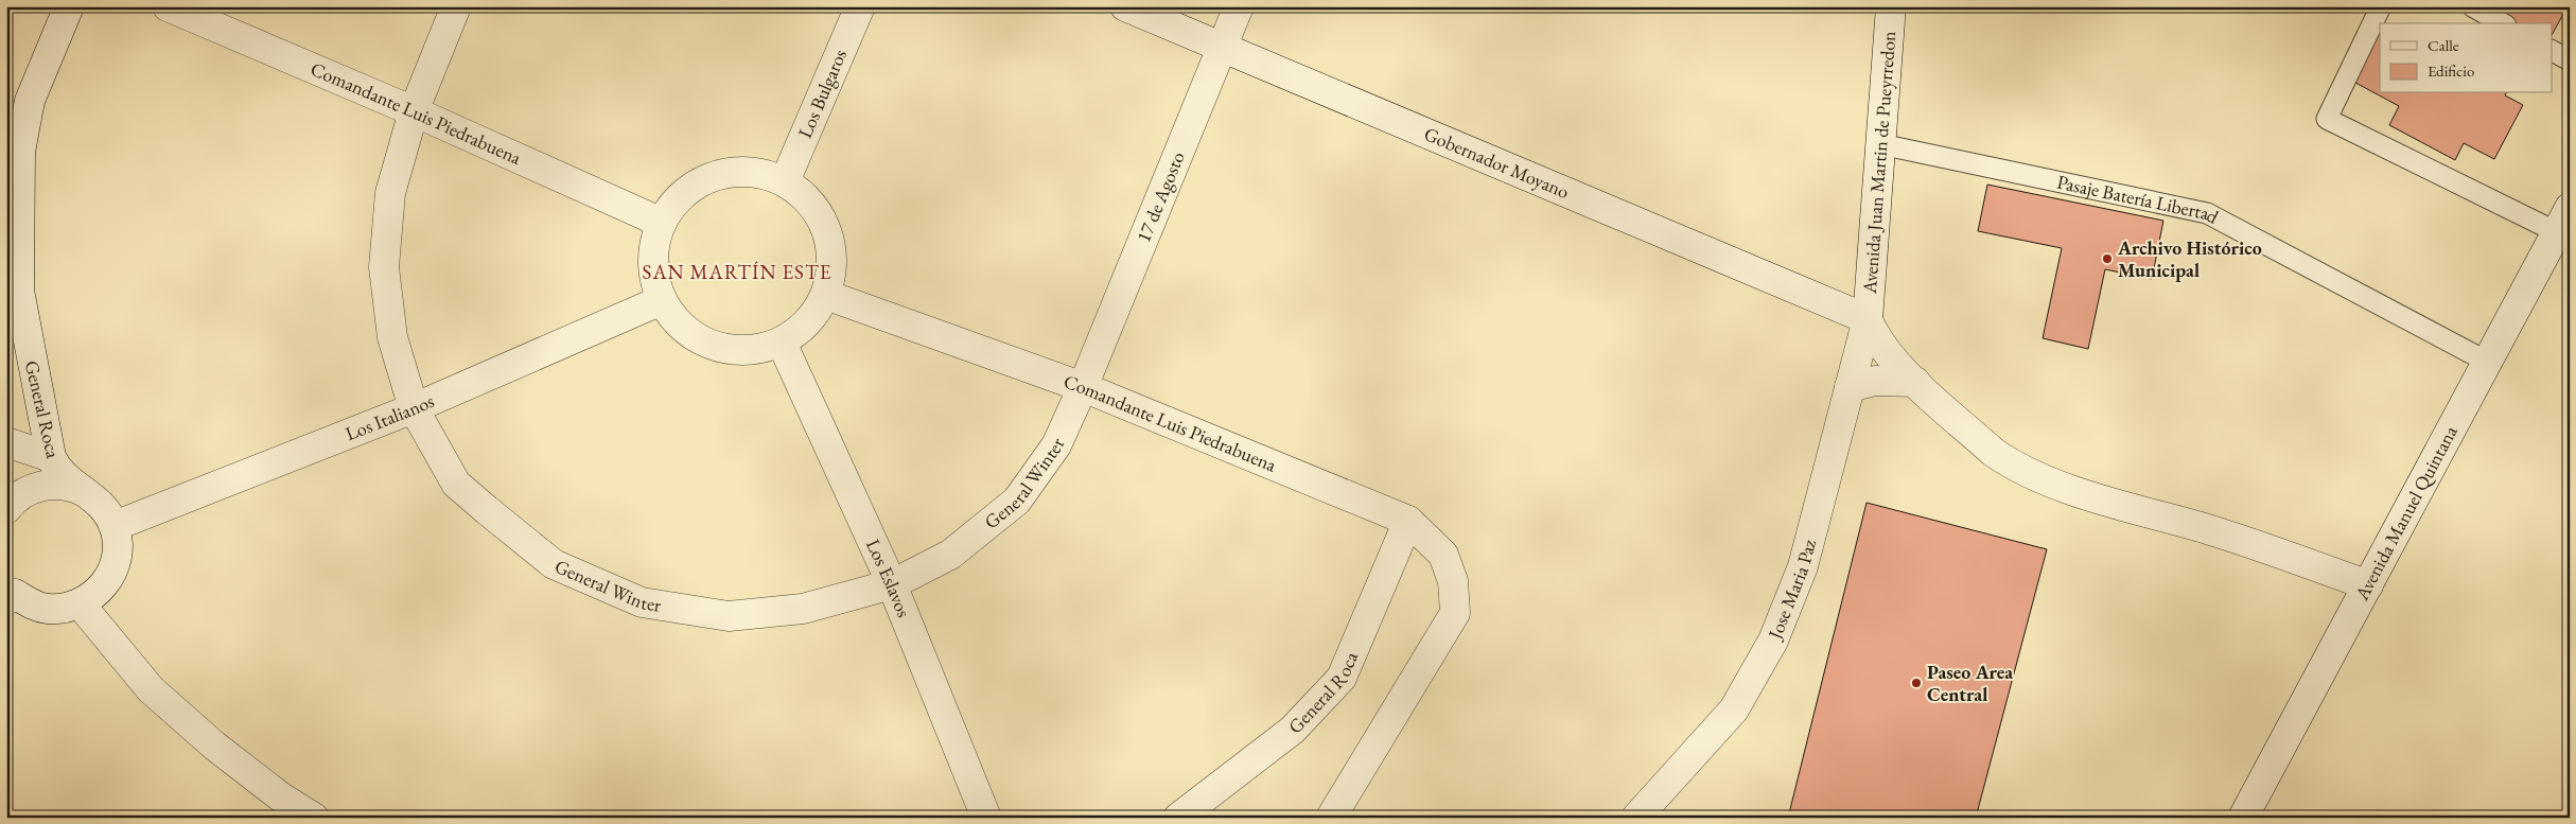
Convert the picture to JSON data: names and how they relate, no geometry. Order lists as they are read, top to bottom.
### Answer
{
  "streets": {
    "street": [
      "Los Bulgaros",
      "Comandante Luis Piedrabuena",
      "Gobernador Moyano",
      "Avenida Juan Martin de Pueyrredon",
      "17 de Agosto",
      "General Roca",
      "Los Italianos",
      "General Winter",
      "Avenida Manuel Quintana",
      "Los Eslavos",
      "Jose Maria Paz"
    ],
    "lane": ["Pasaje Batería Libertad"]
  },
  "crossings": [
    ["Los Bulgaros", "Comandante Luis Piedrabuena"],
    ["Los Bulgaros", "Los Italianos"],
    ["Los Bulgaros", "Los Eslavos"],
    ["Comandante Luis Piedrabuena", "17 de Agosto"],
    ["Comandante Luis Piedrabuena", "General Roca"],
    ["Comandante Luis Piedrabuena", "Los Italianos"],
    ["Comandante Luis Piedrabuena", "General Winter"],
    ["Comandante Luis Piedrabuena", "Los Eslavos"],
    ["Gobernador Moyano", "Avenida Juan Martin de Pueyrredon"],
    ["Gobernador Moyano", "17 de Agosto"],
    ["Gobernador Moyano", "Jose Maria Paz"],
    ["Avenida Juan Martin de Pueyrredon", "Pasaje Batería Libertad"],
    ["Avenida Juan Martin de Pueyrredon", "Jose Maria Paz"],
    ["17 de Agosto", "General Winter"],
    ["Pasaje Batería Libertad", "Avenida Manuel Quintana"],
    ["Los Italianos", "General Winter"],
    ["Los Italianos", "Los Eslavos"],
    ["General Winter", "Los Eslavos"]
  ],
  "districts": ["SAN MARTÍN ESTE"],
  "places": ["Archivo Histórico Municipal", "Paseo Area Central"],
  "legend": ["Calle", "Edificio"]
}
